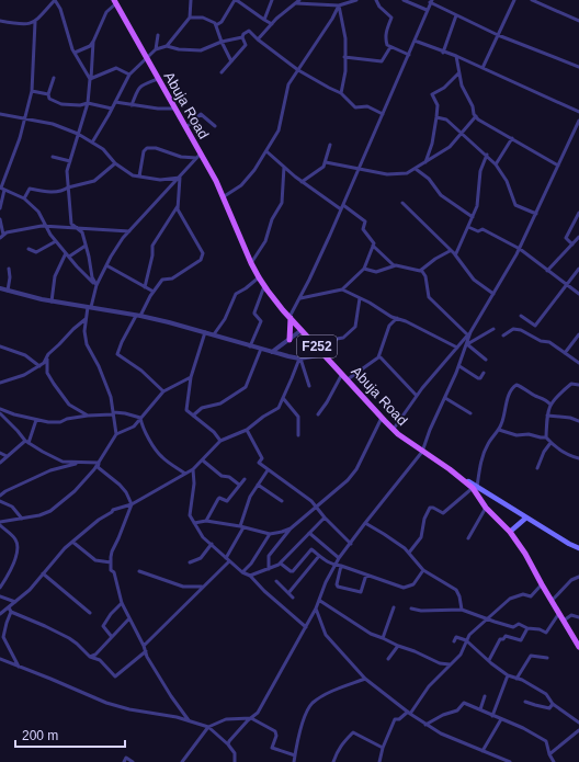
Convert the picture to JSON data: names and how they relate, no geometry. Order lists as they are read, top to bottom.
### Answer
{
  "streets": {
    "main road": ["Abuja Road", "F252"]
  },
  "scale_bar": "200 m"
}
